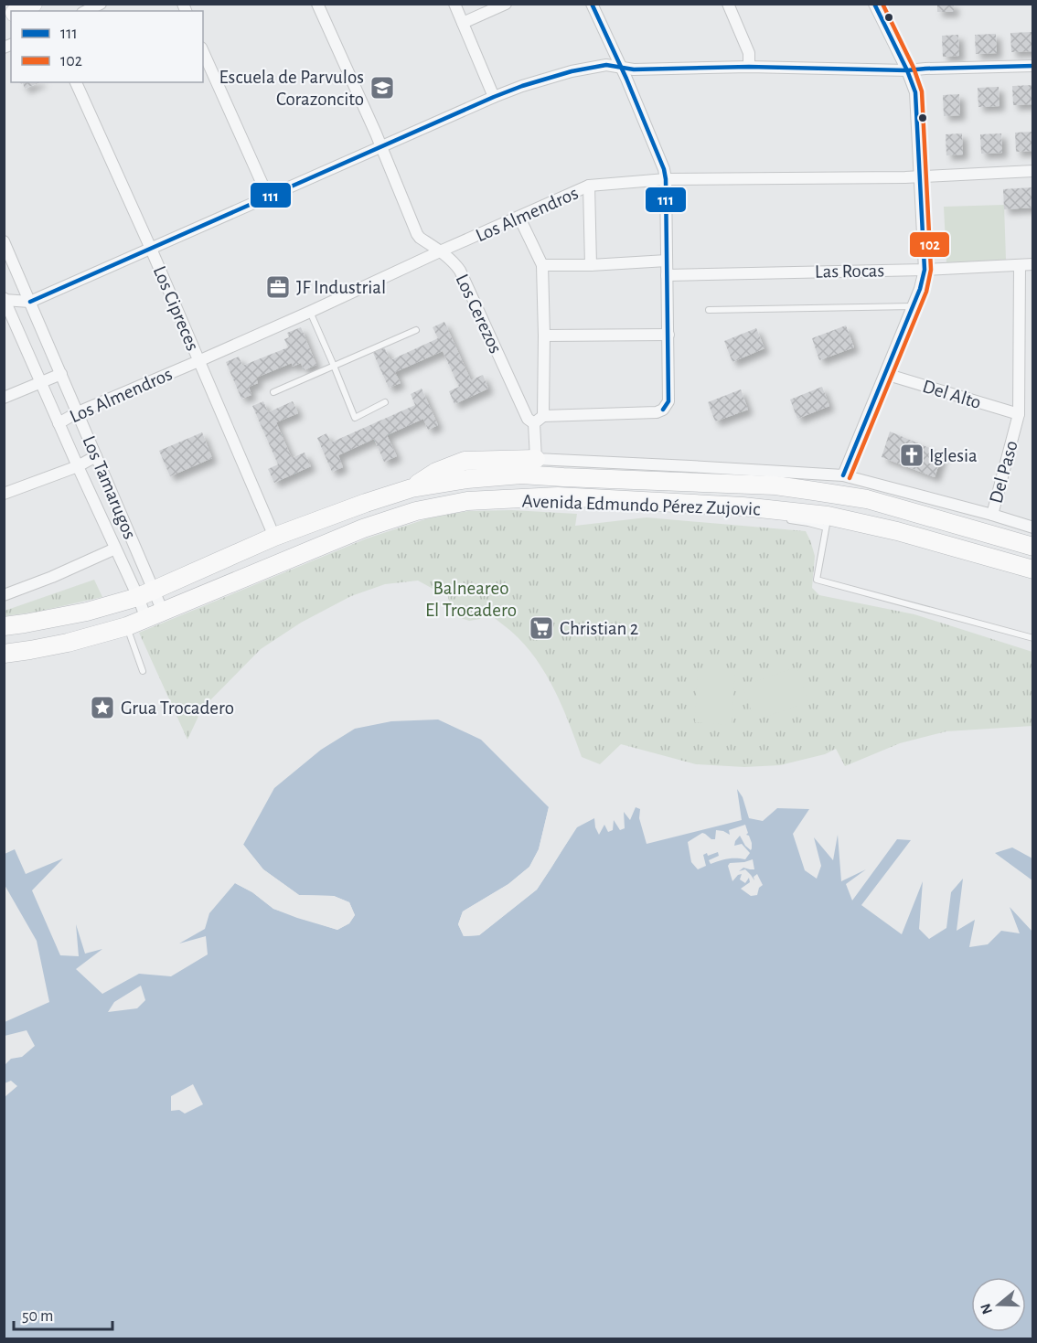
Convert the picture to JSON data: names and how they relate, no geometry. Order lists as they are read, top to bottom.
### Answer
{
  "streets": {
    "main road": ["Avenida Edmundo Pérez Zujovic"],
    "street": [
      "Los Almendros",
      "Las Rocas",
      "Los Cipreces",
      "Los Cerezos",
      "Del Alto",
      "Del Paso",
      "Los Tamarugos"
    ]
  },
  "crossings": [
    ["Los Almendros", "Los Cipreces"],
    ["Los Almendros", "Los Cerezos"],
    ["Los Almendros", "Los Tamarugos"],
    ["Las Rocas", "Del Paso"],
    ["Los Cipreces", "Avenida Edmundo Pérez Zujovic"],
    ["Del Alto", "Del Paso"],
    ["Del Paso", "Avenida Edmundo Pérez Zujovic"],
    ["Los Tamarugos", "Avenida Edmundo Pérez Zujovic"]
  ],
  "parks": ["Balneareo El Trocadero"],
  "places": {
    "school or university": ["Escuela de Parvulos Corazoncito"],
    "office": ["JF Industrial"],
    "church": ["Iglesia"],
    "supermarket": ["Christian 2"],
    "place": ["Grua Trocadero"]
  },
  "lines": ["transit line 111", "transit line 102"],
  "legend": ["111", "102"],
  "scale_bar": "50 m",
  "north": "left"
}
